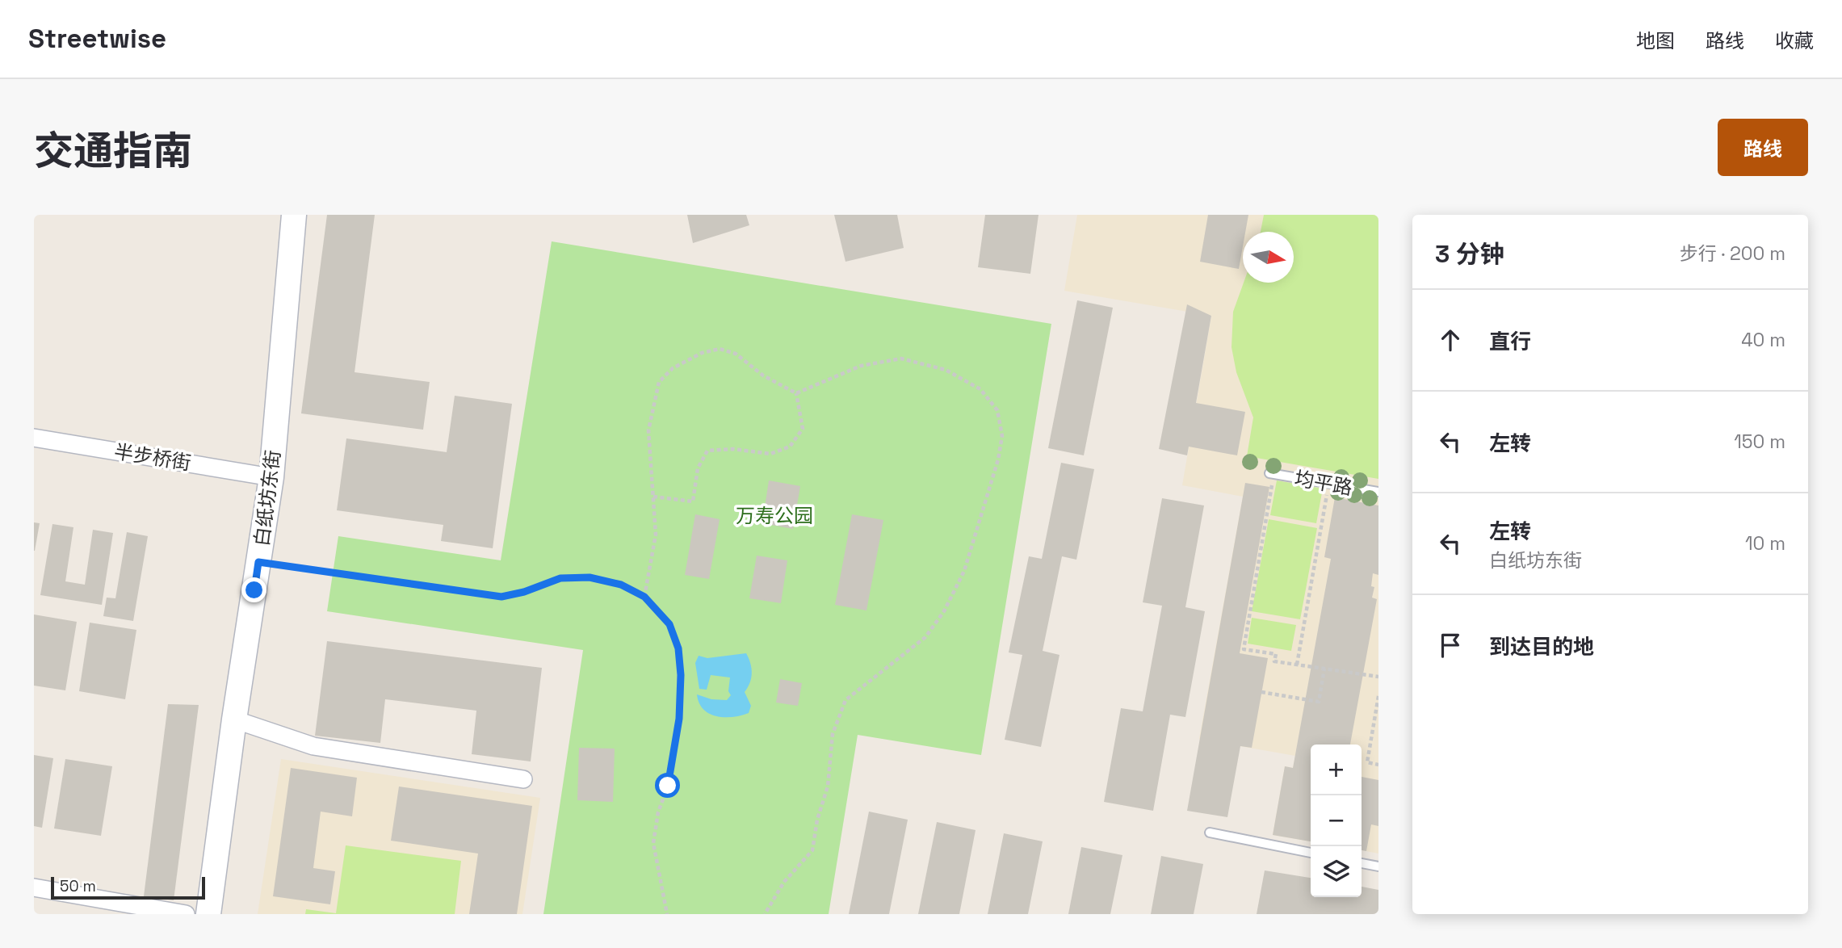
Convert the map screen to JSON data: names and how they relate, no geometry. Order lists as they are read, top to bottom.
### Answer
{
  "streets": {
    "street": ["半步桥街", "白纸坊东街"],
    "lane": ["均平路"]
  },
  "crossings": [
    ["半步桥街", "白纸坊东街"]
  ],
  "parks": ["万寿公园"],
  "scale_bar": "50 m",
  "north": "right",
  "page": {
    "header": "Streetwise",
    "nav": ["地图", "路线", "收藏"],
    "title": "交通指南",
    "buttons": "路线",
    "heading": ["3 分钟", "步行 · 200 m"],
    "list": [
      ["直行", "40 m"],
      ["左转", "150 m"],
      ["左转", "白纸坊东街", "10 m"],
      "到达目的地"
    ],
    "map_buttons": ["+", "−"],
    "scale": "50 m"
  }
}
